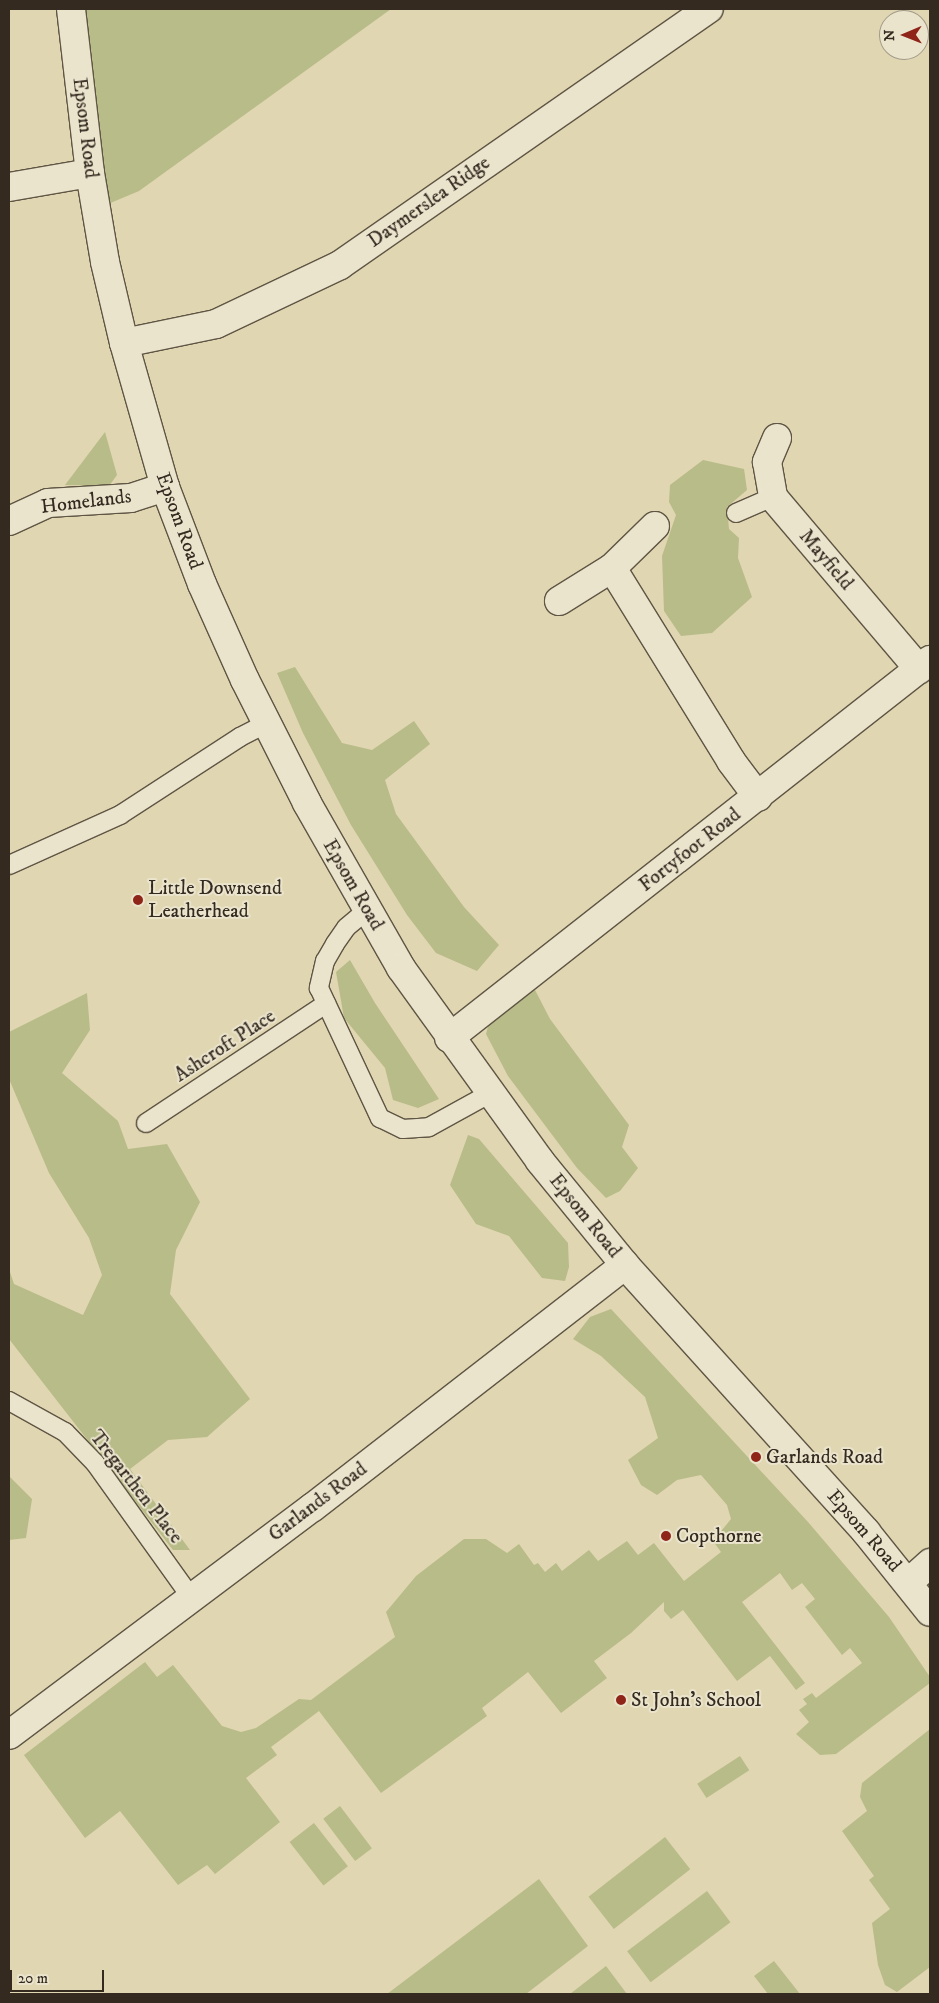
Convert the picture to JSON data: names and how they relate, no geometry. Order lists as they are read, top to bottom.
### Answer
{
  "streets": {
    "street": [
      "Epsom Road",
      "Daymerslea Ridge",
      "Homelands",
      "Mayfield",
      "Fortyfoot Road",
      "Garlands Road"
    ],
    "lane": ["Ashcroft Place", "Tregarthen Place"]
  },
  "crossings": [
    ["Epsom Road", "Daymerslea Ridge"],
    ["Epsom Road", "Homelands"],
    ["Epsom Road", "Fortyfoot Road"],
    ["Epsom Road", "Garlands Road"],
    ["Mayfield", "Fortyfoot Road"],
    ["Tregarthen Place", "Garlands Road"]
  ],
  "places": [
    "Little Downsend Leatherhead",
    "Garlands Road",
    "Copthorne",
    "St John's School"
  ],
  "scale_bar": "20 m",
  "north": "left"
}
